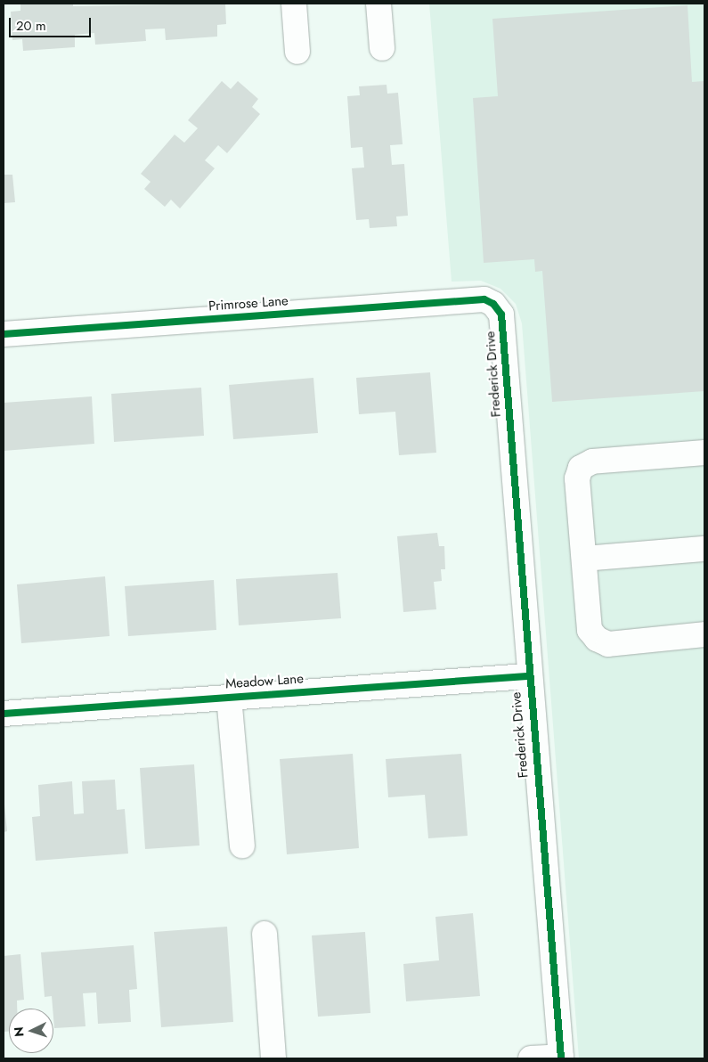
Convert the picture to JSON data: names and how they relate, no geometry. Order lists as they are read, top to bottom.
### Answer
{
  "streets": {
    "street": ["Primrose Lane", "Frederick Drive", "Meadow Lane"]
  },
  "crossings": [
    ["Primrose Lane", "Frederick Drive"],
    ["Frederick Drive", "Meadow Lane"]
  ],
  "scale_bar": "20 m",
  "north": "left"
}
